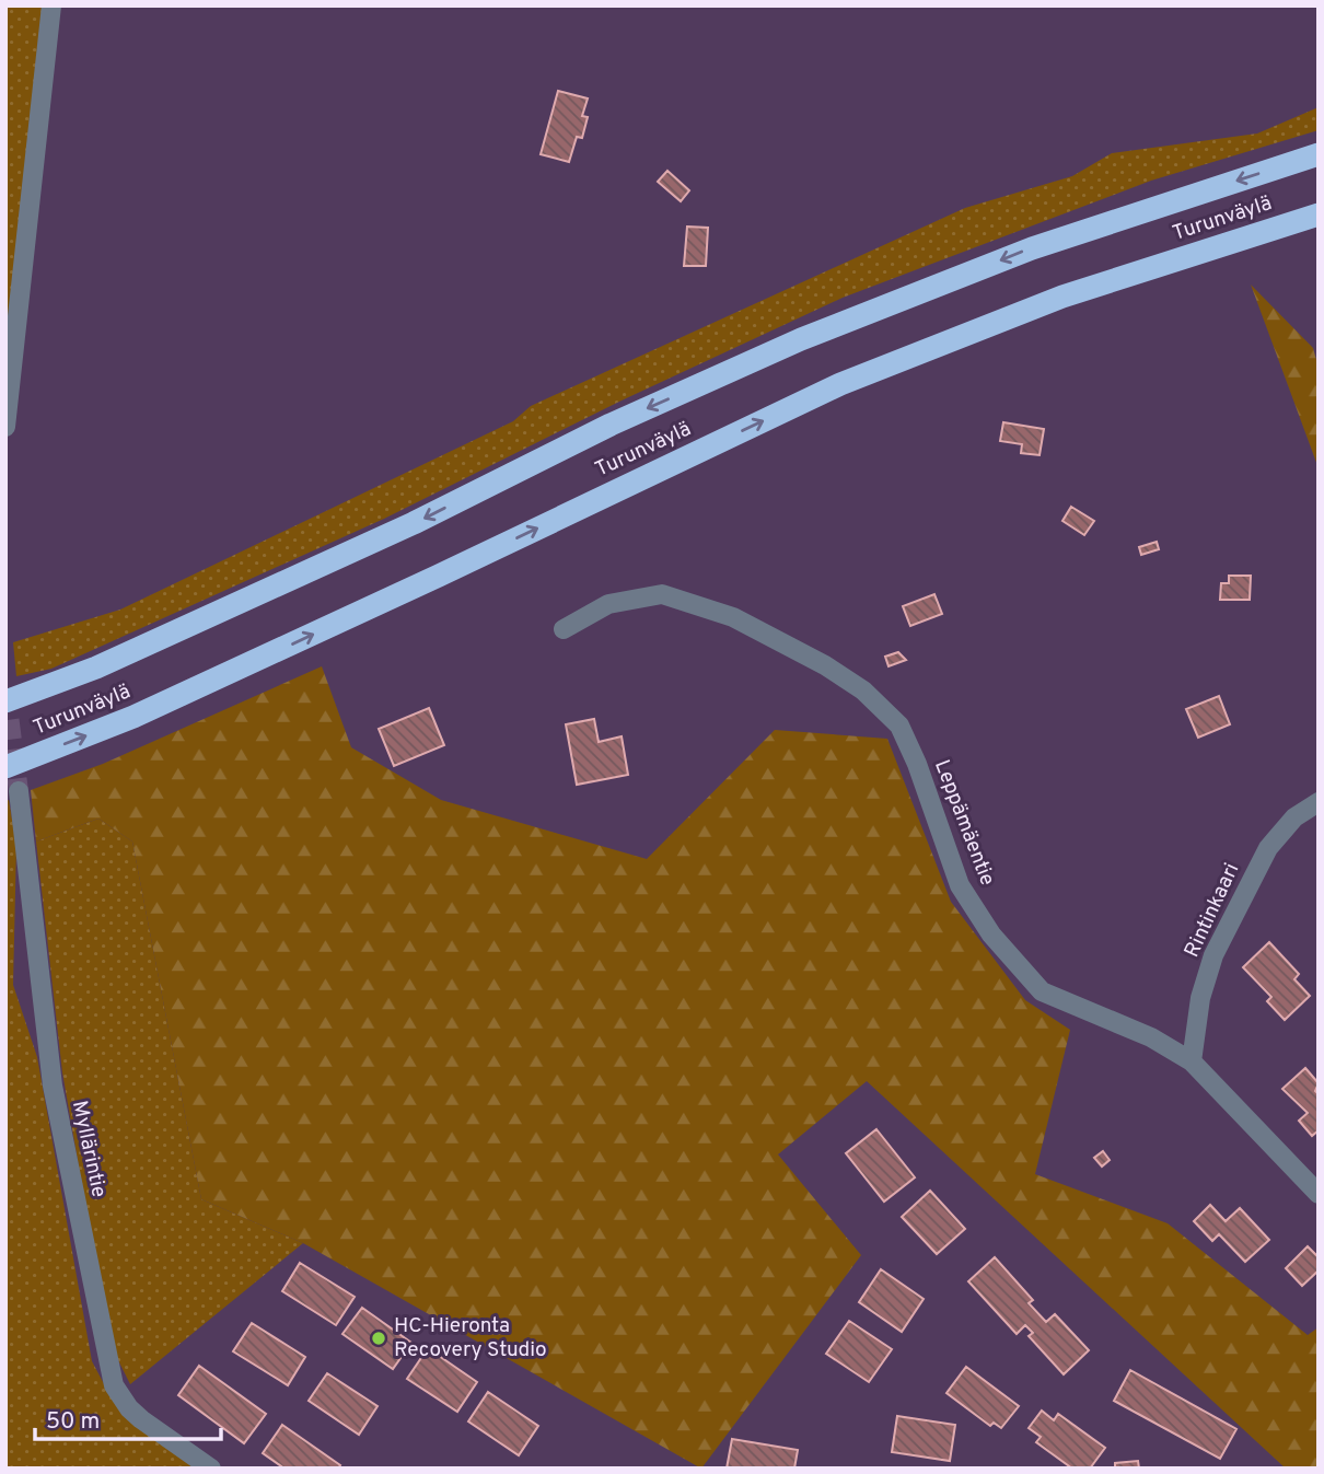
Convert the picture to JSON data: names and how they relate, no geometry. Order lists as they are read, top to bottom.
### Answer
{
  "streets": {
    "highway": ["Turunväylä"],
    "street": ["Leppämäentie", "Rintinkaari", "Myllärintie"]
  },
  "crossings": [
    ["Leppämäentie", "Rintinkaari"]
  ],
  "places": ["HC-Hieronta Recovery Studio"],
  "scale_bar": "50 m"
}
